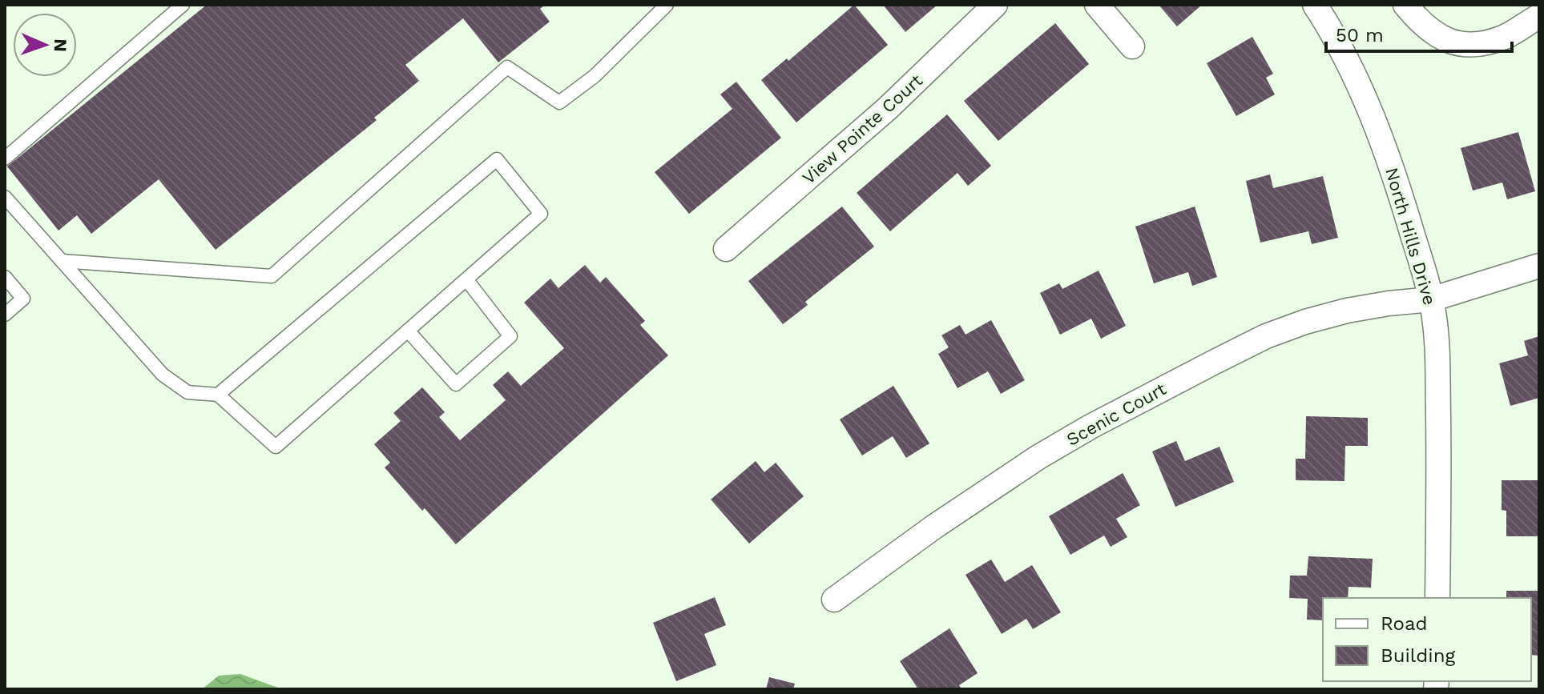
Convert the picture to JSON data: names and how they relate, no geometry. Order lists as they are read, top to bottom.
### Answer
{
  "streets": {
    "street": ["View Pointe Court", "North Hills Drive", "Scenic Court"]
  },
  "crossings": [
    ["North Hills Drive", "Scenic Court"]
  ],
  "legend": ["Road", "Building"],
  "scale_bar": "50 m",
  "north": "right"
}
